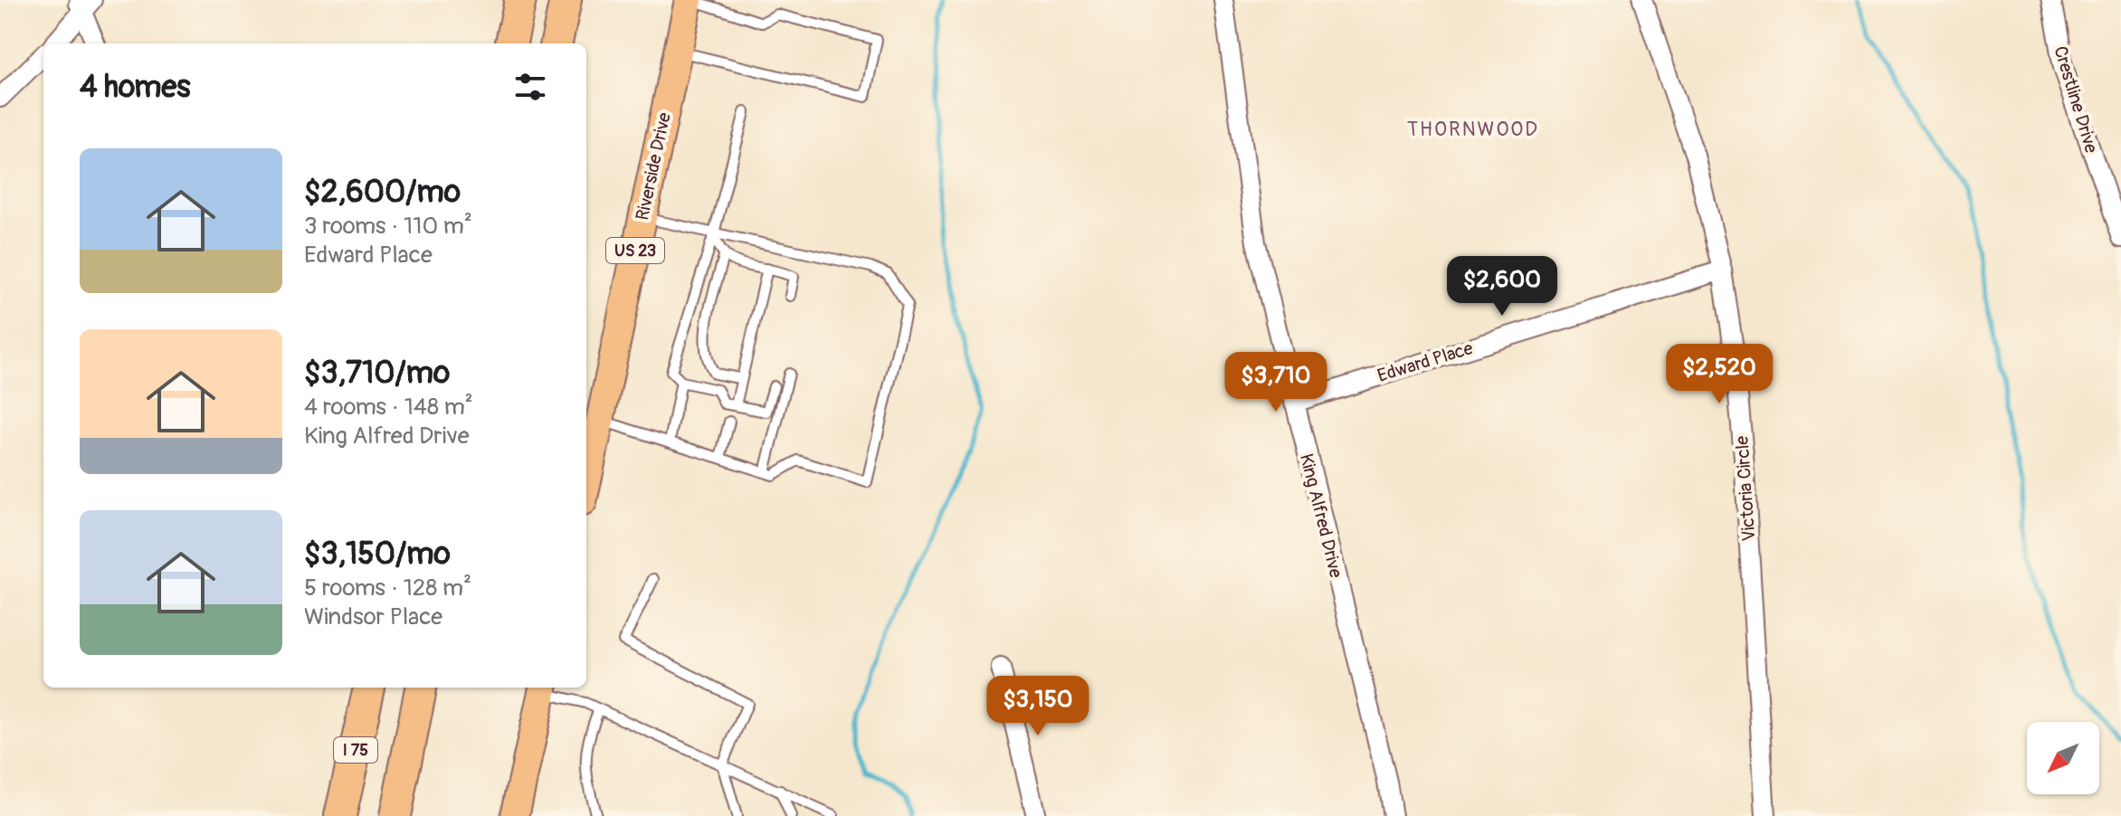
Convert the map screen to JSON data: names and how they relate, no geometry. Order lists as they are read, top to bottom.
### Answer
{
  "streets": {
    "highway": ["I 75"],
    "main road": ["Riverside Drive", "US 23"],
    "street": [
      "Crestline Drive",
      "Edward Place",
      "Victoria Circle",
      "King Alfred Drive"
    ]
  },
  "crossings": [
    ["Edward Place", "Victoria Circle"],
    ["Edward Place", "King Alfred Drive"]
  ],
  "districts": ["THORNWOOD"],
  "north": "bottom left",
  "page": {
    "heading": "4 homes",
    "list": [
      {
        "name": "$2,600/mo",
        "note": "3 rooms · 110 m² · Edward Place"
      },
      {
        "name": "$3,710/mo",
        "note": "4 rooms · 148 m² · King Alfred Drive"
      },
      {
        "name": "$3,150/mo",
        "note": "5 rooms · 128 m² · Windsor Place"
      }
    ],
    "price": [
      "$2,600",
      "$2,520",
      "$3,710",
      "$3,150"
    ]
  }
}
